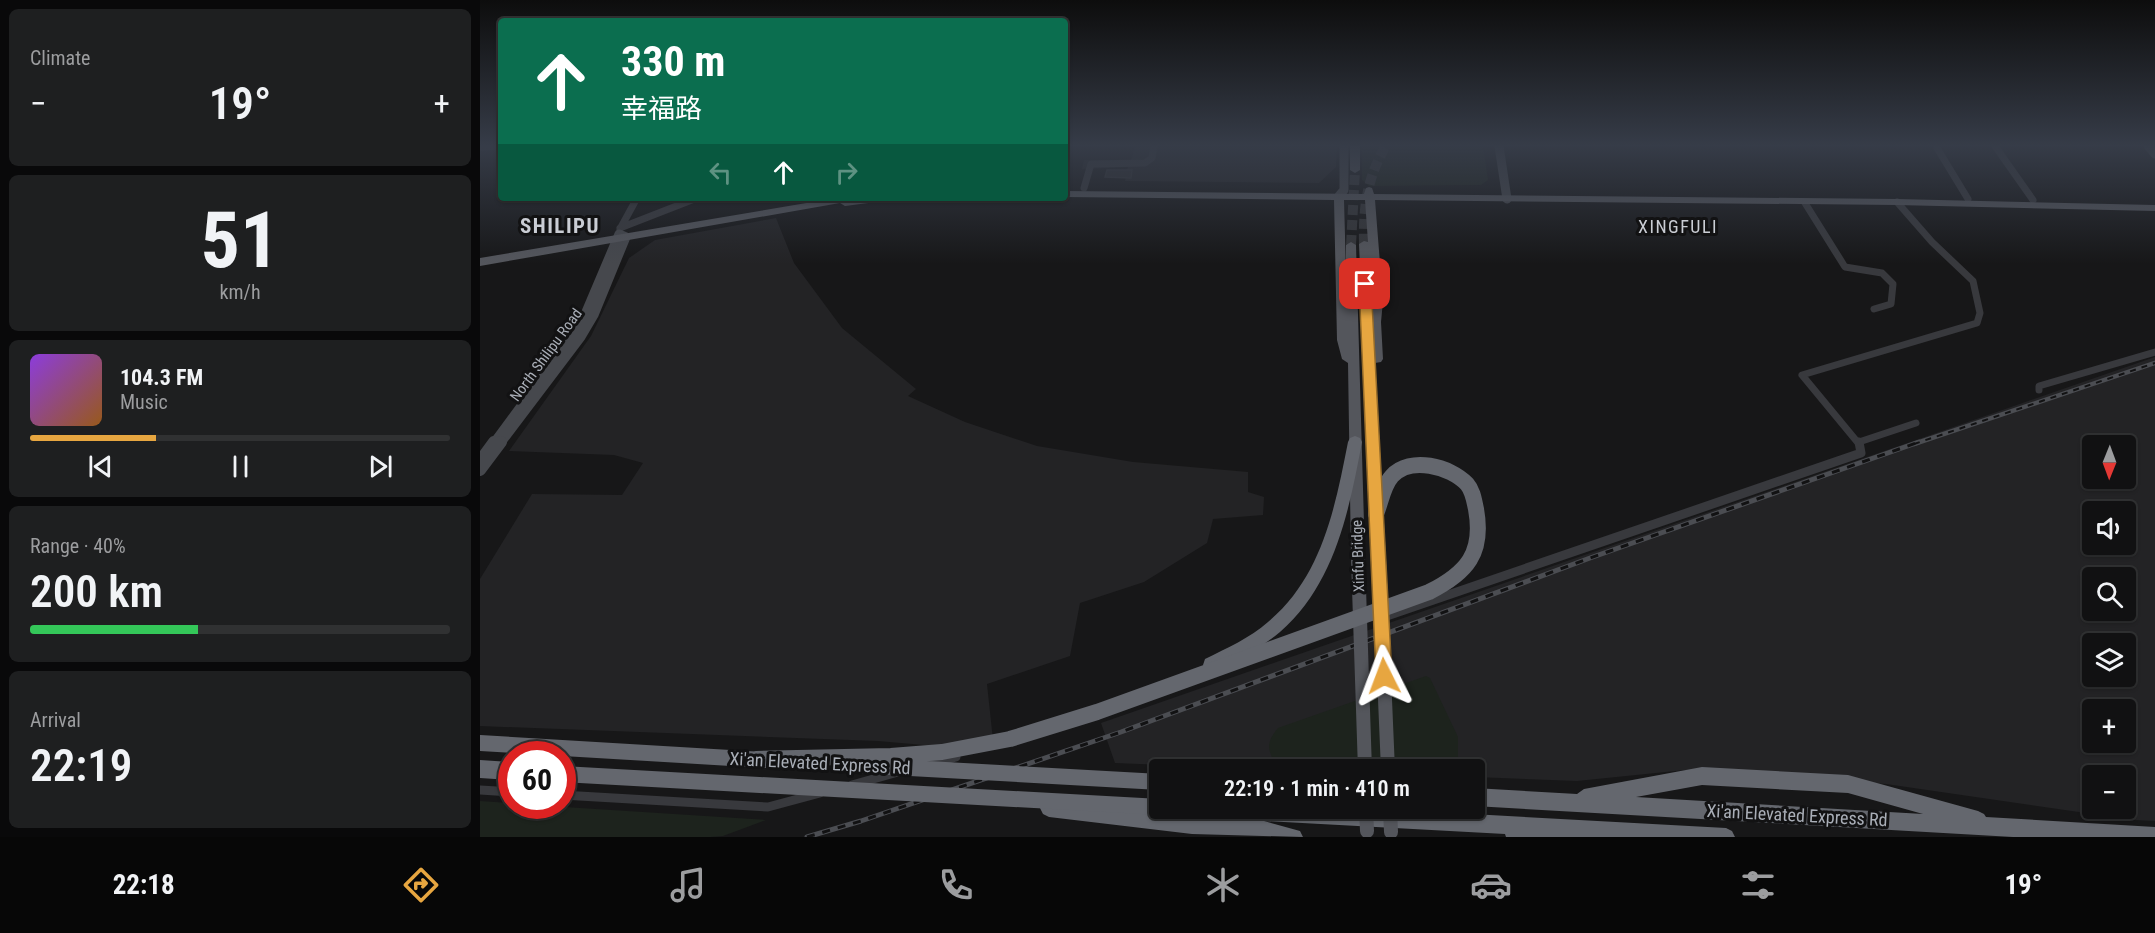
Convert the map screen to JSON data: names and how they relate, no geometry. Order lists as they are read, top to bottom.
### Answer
{
  "streets": {
    "highway": ["Xi'an Elevated Express Rd"],
    "main road": ["Xinfu Bridge"],
    "street": ["North Shilipu Road"]
  },
  "districts": ["SHILIPU", "XINGFULI"],
  "north": "bottom",
  "page": {
    "tile": [
      "Climate",
      ["51", "km/h"],
      ["Range · 40%", "200 km"],
      ["Arrival", "22:19"]
    ],
    "turn": ["330 m", "幸福路"],
    "heat": ["−", "19°", "+"],
    "song": ["104.3 FM", "Music"],
    "map_buttons": ["+", "−"],
    "limit": "60",
    "trip": "22:19 · 1 min · 410 m",
    "tabs": ["22:18", "19°"]
  }
}
